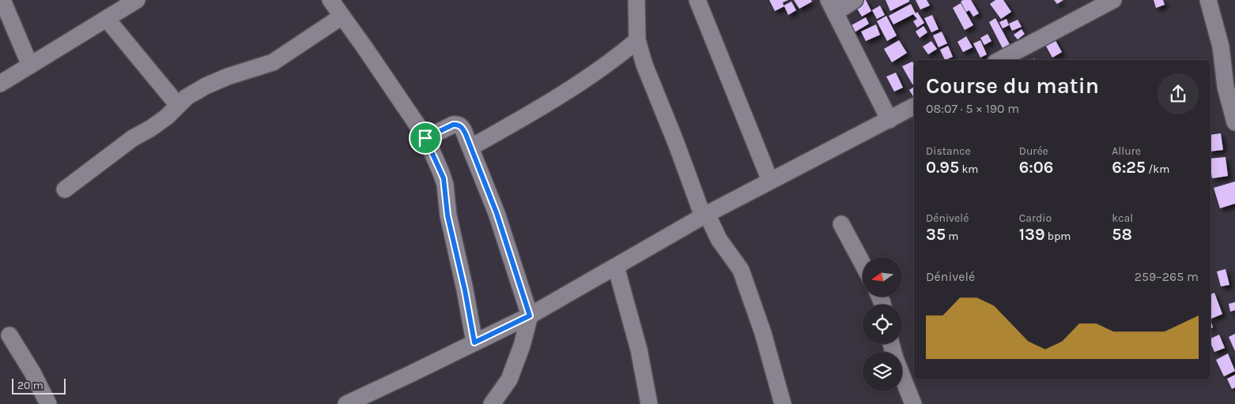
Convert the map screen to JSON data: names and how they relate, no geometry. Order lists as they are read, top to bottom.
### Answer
{
  "scale_bar": "20 m",
  "north": "left",
  "page": {
    "heading": ["Course du matin", "08:07 · 5 × 190 m"],
    "stats": [
      ["Distance", "0.95 km"],
      ["Durée", "6:06"],
      ["Allure", "6:25 /km"],
      ["Dénivelé", "35 m"],
      ["Cardio", "139 bpm"],
      ["kcal", "58"]
    ],
    "chart": ["Dénivelé", "259–265 m"],
    "scale": "20 m"
  }
}
